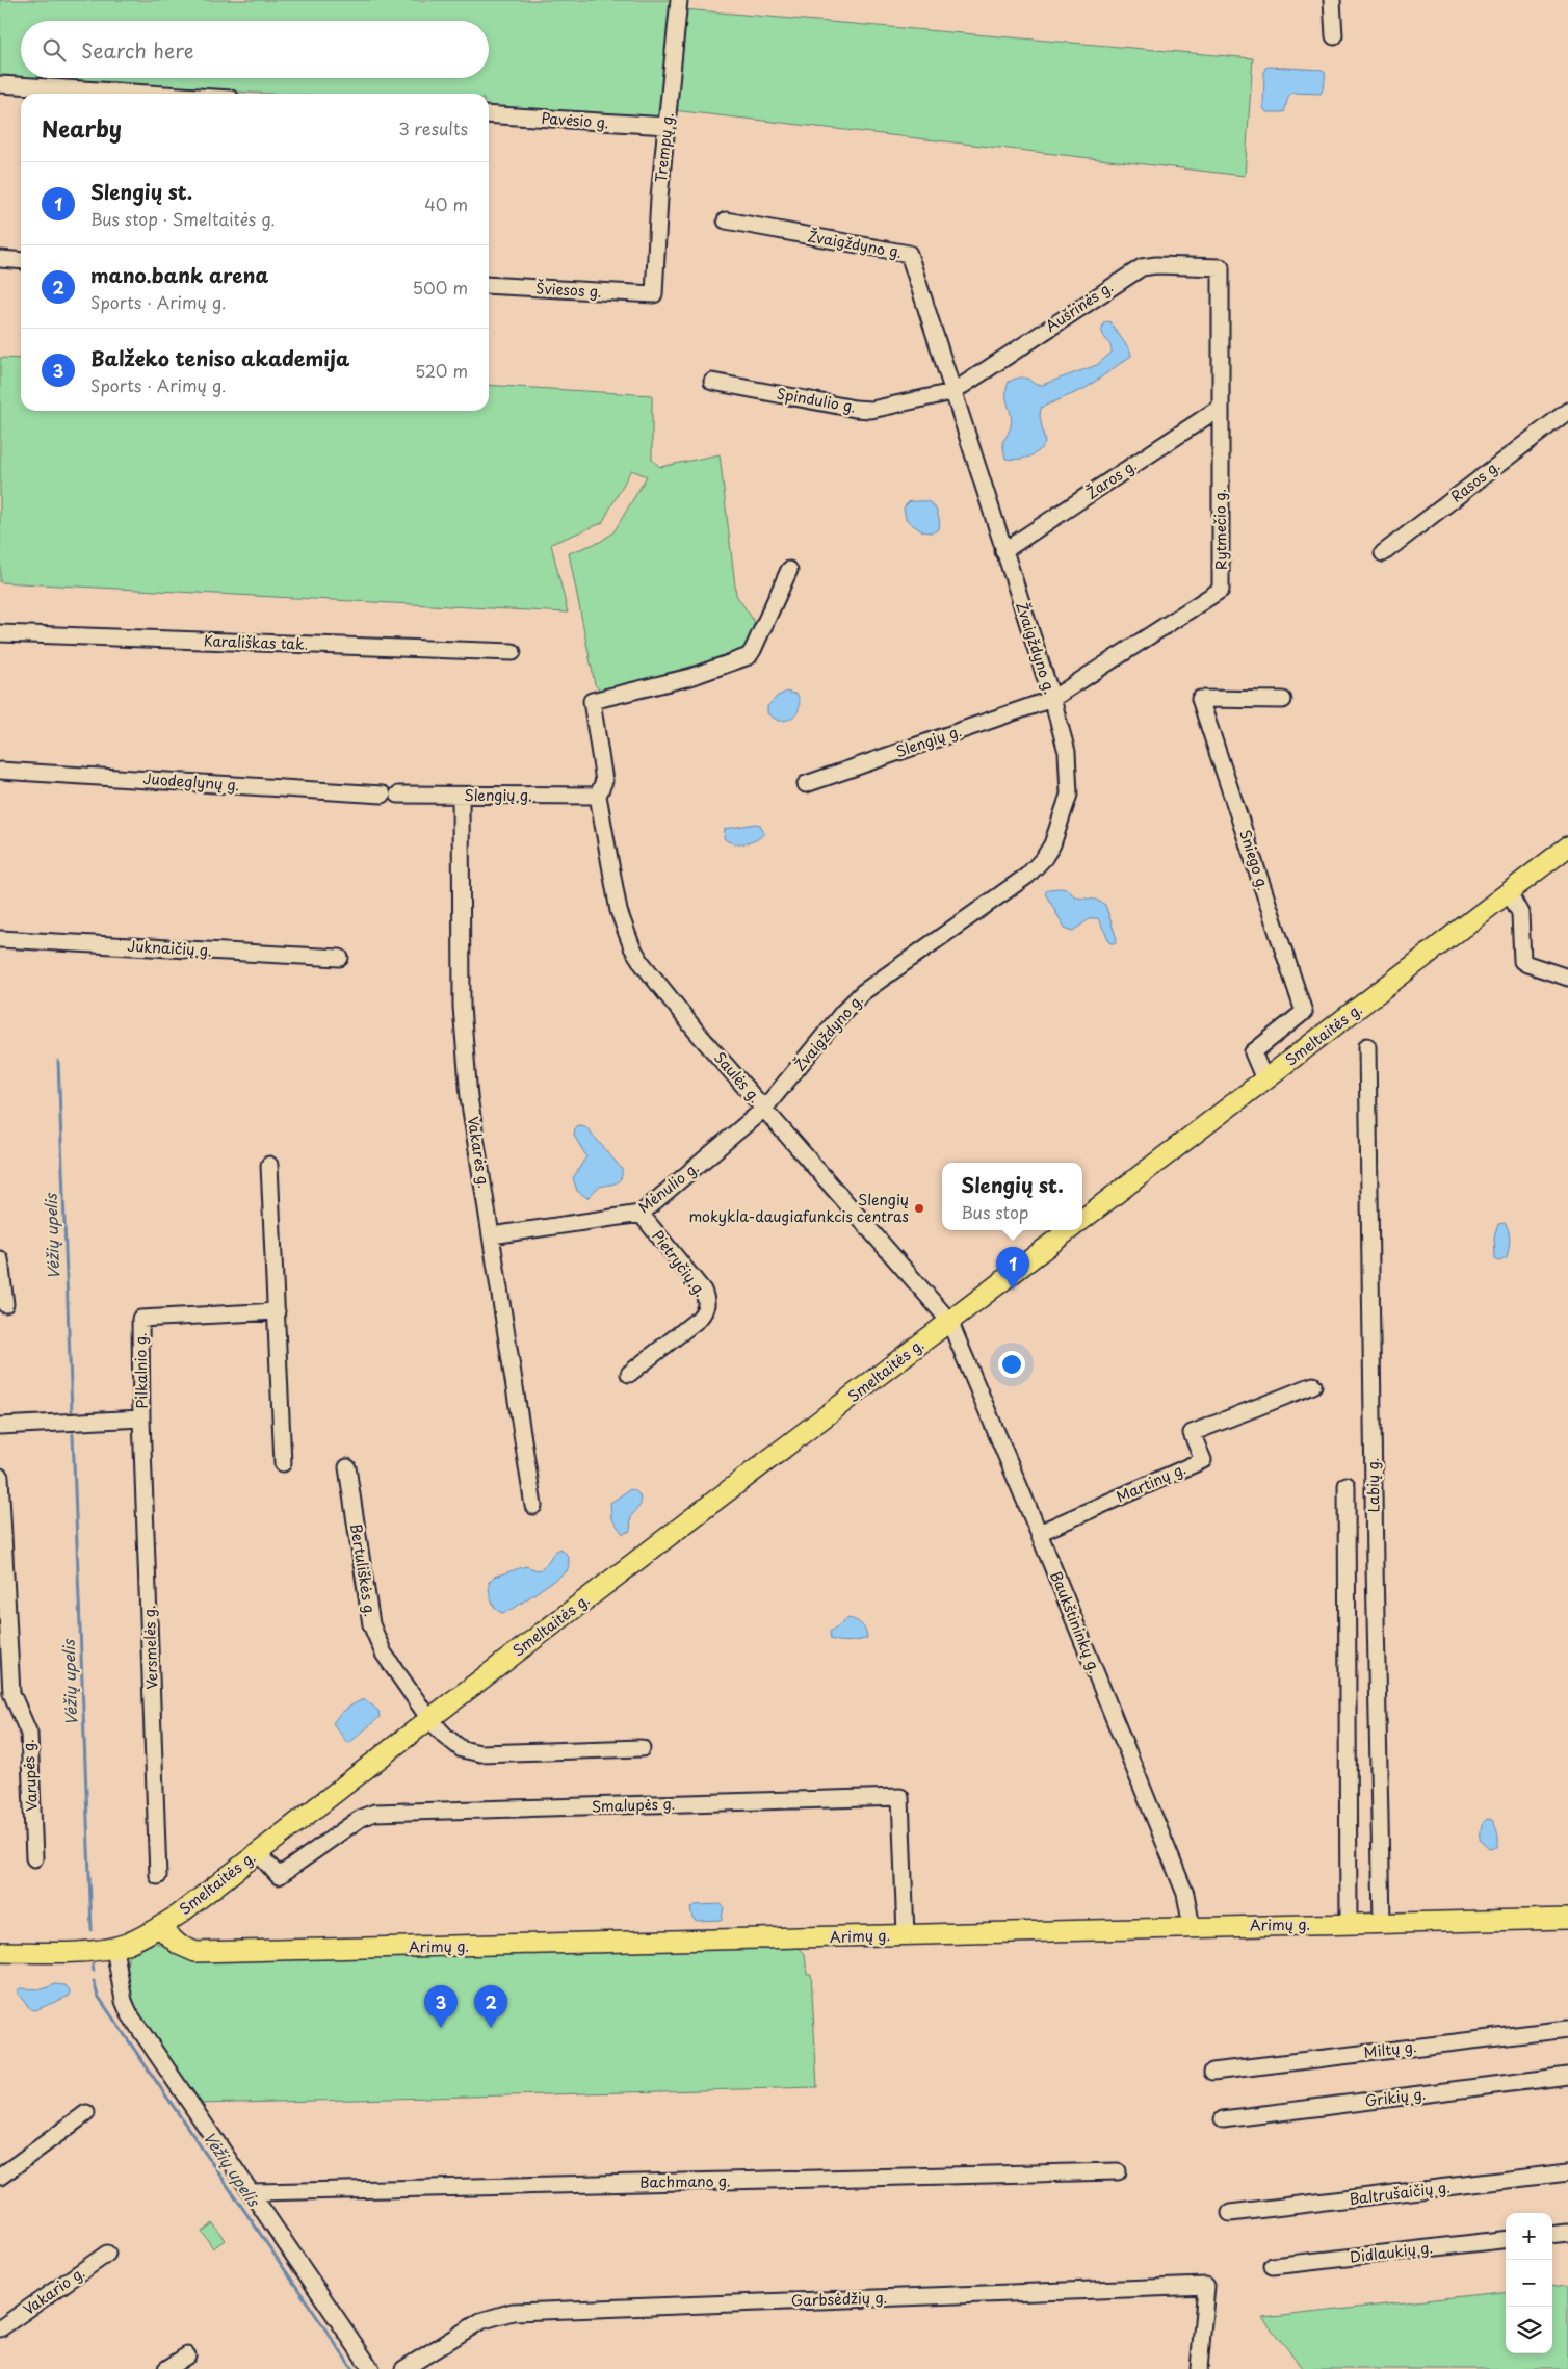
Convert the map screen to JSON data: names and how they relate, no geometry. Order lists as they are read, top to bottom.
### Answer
{
  "streets": {
    "main road": ["Smeltaitės g.", "Arimų g."],
    "street": [
      "Pavėsio g.",
      "Trempų g.",
      "Žvaigždyno g.",
      "Šviesos g.",
      "Aušrinės g.",
      "Spindulio g.",
      "Žaros g.",
      "Rasos g.",
      "Rytmečio g.",
      "Karališkas tak.",
      "Slengių g.",
      "Juodeglynų g.",
      "Sniego g.",
      "Juknaičių g.",
      "Saulės g.",
      "Vakarės g.",
      "Mėnulio g.",
      "Pietryčių g.",
      "Pilkalnio g.",
      "Martinų g.",
      "Labių g.",
      "Bertuliškės g.",
      "Baukštininkų g.",
      "Versmelės g.",
      "Varupės g.",
      "Smalupės g.",
      "Miltų g.",
      "Grikių g.",
      "Bachmano g.",
      "Baltrušaičių g.",
      "Didlaukių g.",
      "Vakario g.",
      "Garbsėdžių g."
    ]
  },
  "crossings": [
    ["Pavėsio g.", "Trempų g."],
    ["Trempų g.", "Šviesos g."],
    ["Žvaigždyno g.", "Aušrinės g."],
    ["Žvaigždyno g.", "Spindulio g."],
    ["Žvaigždyno g.", "Žaros g."],
    ["Žvaigždyno g.", "Rytmečio g."],
    ["Žvaigždyno g.", "Slengių g."],
    ["Žvaigždyno g.", "Saulės g."],
    ["Žvaigždyno g.", "Mėnulio g."],
    ["Aušrinės g.", "Spindulio g."],
    ["Aušrinės g.", "Rytmečio g."],
    ["Žaros g.", "Rytmečio g."],
    ["Rytmečio g.", "Slengių g."],
    ["Slengių g.", "Juodeglynų g."],
    ["Slengių g.", "Saulės g."],
    ["Slengių g.", "Vakarės g."],
    ["Sniego g.", "Smeltaitės g."],
    ["Smeltaitės g.", "Saulės g."],
    ["Smeltaitės g.", "Bertuliškės g."],
    ["Smeltaitės g.", "Baukštininkų g."],
    ["Smeltaitės g.", "Smalupės g."],
    ["Smeltaitės g.", "Arimų g."],
    ["Saulės g.", "Mėnulio g."],
    ["Saulės g.", "Baukštininkų g."],
    ["Vakarės g.", "Mėnulio g."],
    ["Mėnulio g.", "Pietryčių g."],
    ["Pilkalnio g.", "Versmelės g."],
    ["Martinų g.", "Baukštininkų g."],
    ["Labių g.", "Arimų g."],
    ["Baukštininkų g.", "Arimų g."],
    ["Smalupės g.", "Arimų g."]
  ],
  "water": ["Vėžių upelis"],
  "places": ["Slengių mokykla-daugiafunkcis centras"],
  "page": {
    "search": "Search here",
    "heading": ["Nearby", "3 results"],
    "list": [
      {
        "mark": "1",
        "name": "Slengių st.",
        "note": "Bus stop · Smeltaitės g.",
        "value": "40 m"
      },
      {
        "mark": "2",
        "name": "mano.bank arena",
        "note": "Sports · Arimų g.",
        "value": "500 m"
      },
      {
        "mark": "3",
        "name": "Balžeko teniso akademija",
        "note": "Sports · Arimų g.",
        "value": "520 m"
      }
    ],
    "popup": ["Slengių st.", "Bus stop"],
    "pins": ["1", "2", "3"],
    "map_buttons": ["+", "−"]
  }
}
